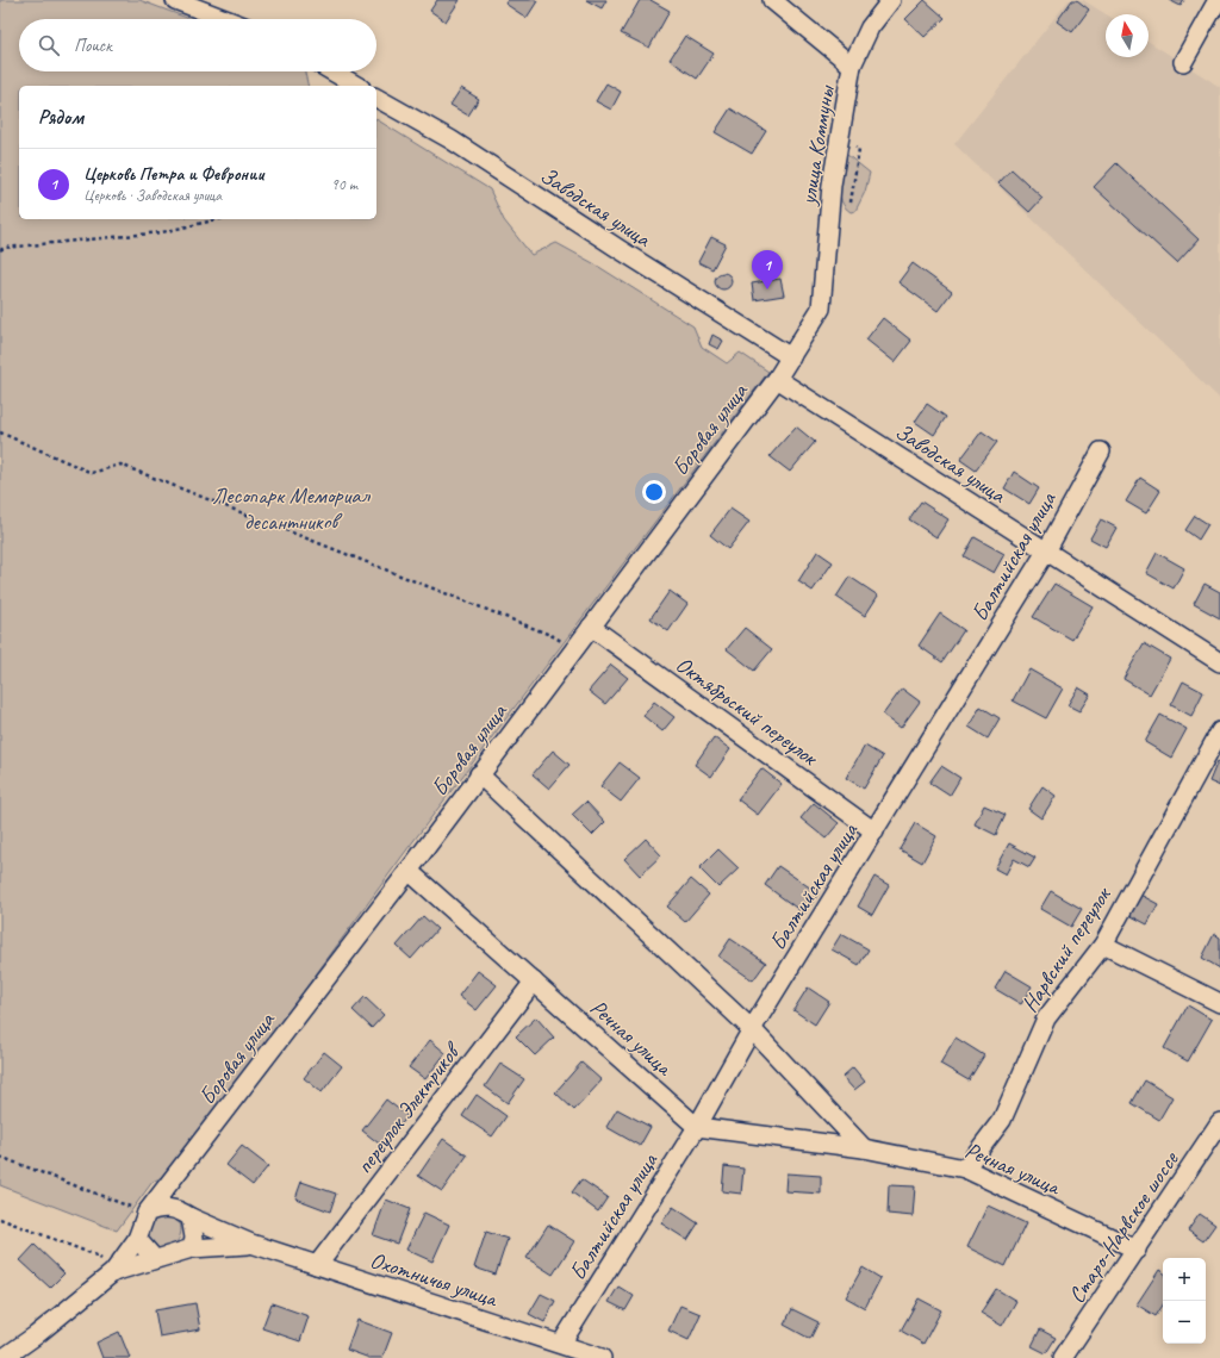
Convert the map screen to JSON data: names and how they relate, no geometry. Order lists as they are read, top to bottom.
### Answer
{
  "streets": {
    "street": [
      "улица Коммуны",
      "Заводская улица",
      "Боровая улица",
      "Балтийская улица",
      "Октябрьский переулок",
      "Нарвский переулок",
      "Речная улица",
      "переулок Электриков",
      "Старо-Нарвское шоссе",
      "Охотничья улица"
    ]
  },
  "crossings": [
    ["улица Коммуны", "Боровая улица"],
    ["Заводская улица", "Боровая улица"],
    ["Заводская улица", "Балтийская улица"],
    ["Боровая улица", "Октябрьский переулок"],
    ["Боровая улица", "Речная улица"],
    ["Боровая улица", "Охотничья улица"],
    ["Балтийская улица", "Октябрьский переулок"],
    ["Балтийская улица", "Речная улица"],
    ["Балтийская улица", "Охотничья улица"],
    ["Нарвский переулок", "Речная улица"],
    ["Речная улица", "переулок Электриков"],
    ["Речная улица", "Старо-Нарвское шоссе"],
    ["переулок Электриков", "Охотничья улица"]
  ],
  "parks": ["Лесопарк Мемориал десантников"],
  "north": "top",
  "page": {
    "search": "Поиск",
    "heading": "Рядом",
    "list": [
      {
        "mark": "1",
        "name": "Церковь Петра и Февронии",
        "note": "Церковь · Заводская улица",
        "value": "90 m"
      }
    ],
    "pins": "1",
    "map_buttons": ["+", "−"]
  }
}
